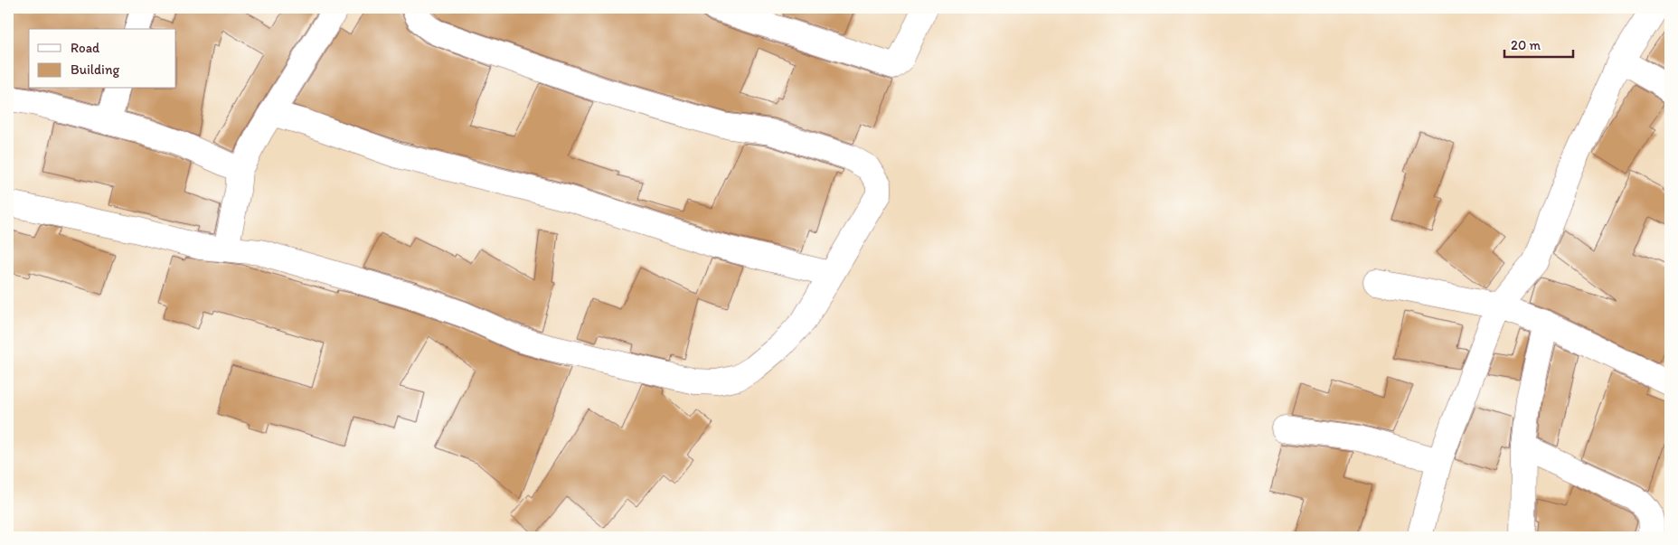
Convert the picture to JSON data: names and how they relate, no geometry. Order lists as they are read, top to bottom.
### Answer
{
  "legend": ["Road", "Building"],
  "scale_bar": "20 m"
}
